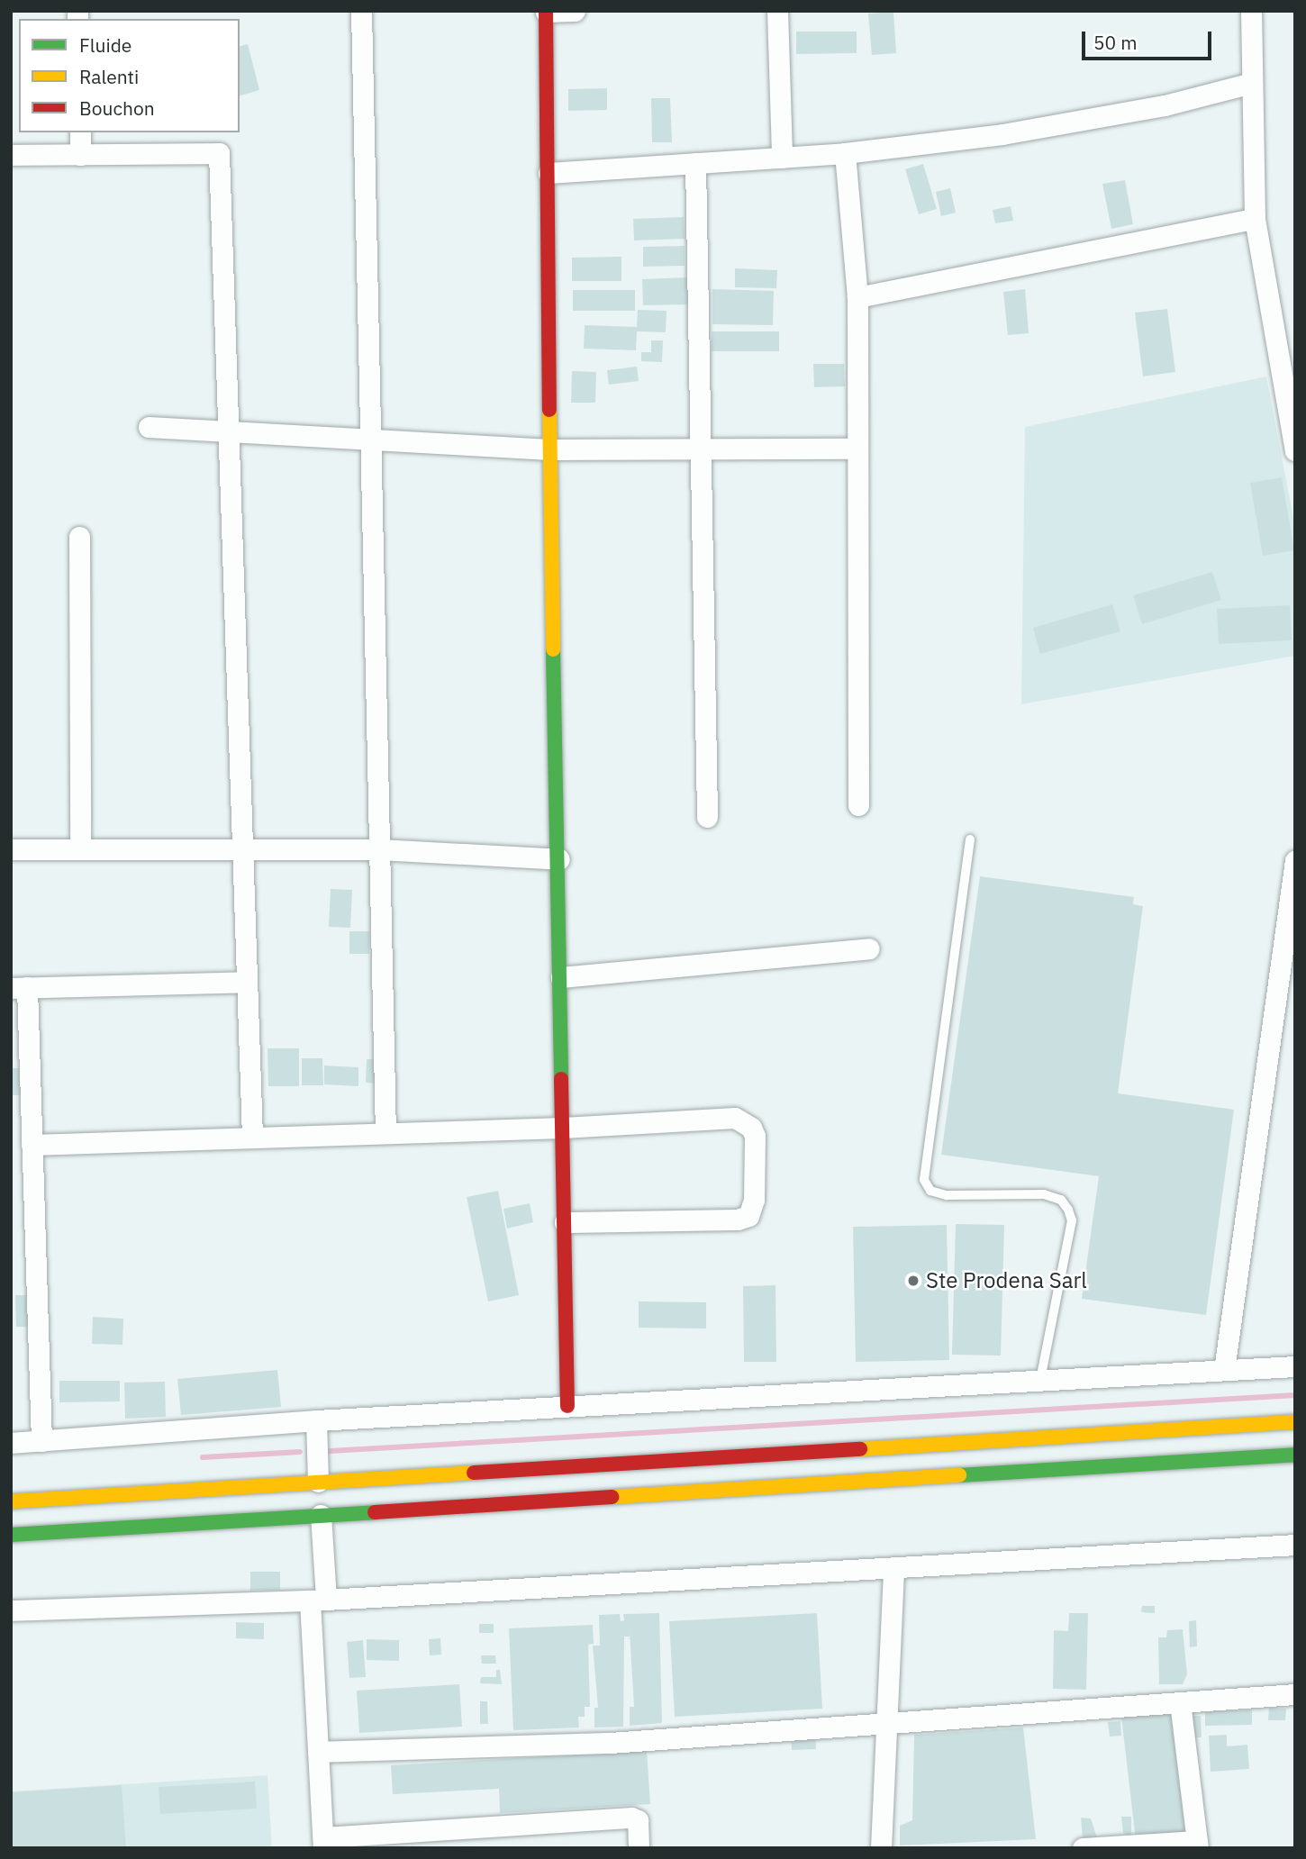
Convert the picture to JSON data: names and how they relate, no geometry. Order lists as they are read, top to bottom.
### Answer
{
  "places": ["Ste Prodena Sarl"],
  "legend": ["Fluide", "Ralenti", "Bouchon"],
  "scale_bar": "50 m"
}
